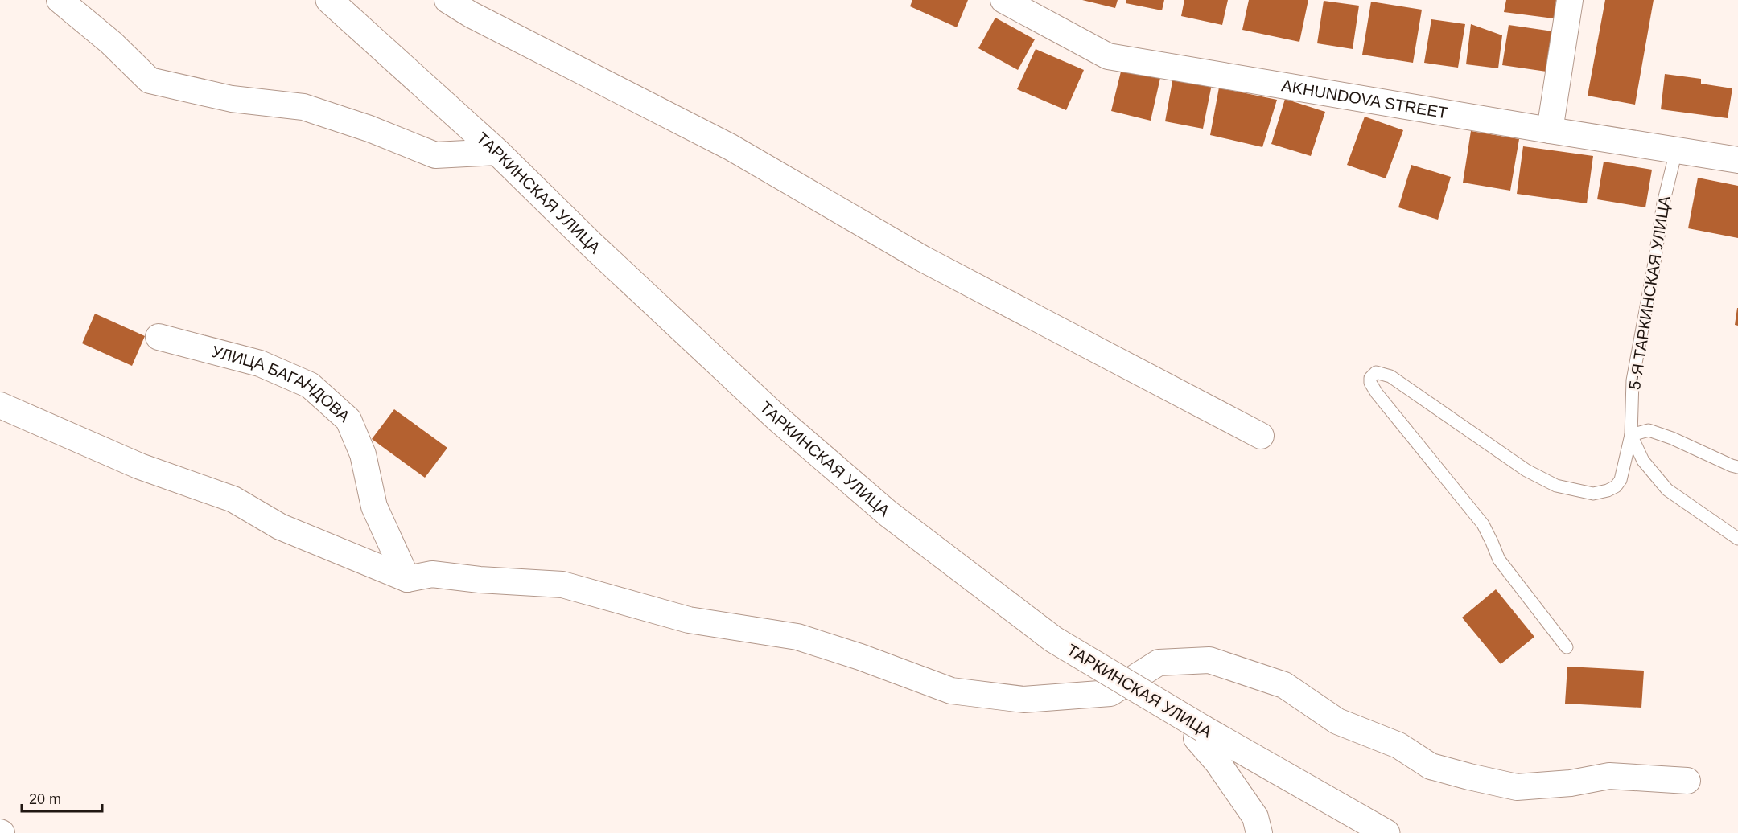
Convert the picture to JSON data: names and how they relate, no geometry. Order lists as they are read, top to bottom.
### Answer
{
  "streets": {
    "street": ["AKHUNDOVA STREET", "ТАРКИНСКАЯ УЛИЦА", "УЛИЦА БАГАНДОВА"],
    "lane": ["5-Я ТАРКИНСКАЯ УЛИЦА"]
  },
  "crossings": [
    ["AKHUNDOVA STREET", "5-Я ТАРКИНСКАЯ УЛИЦА"]
  ],
  "scale_bar": "20 m"
}
